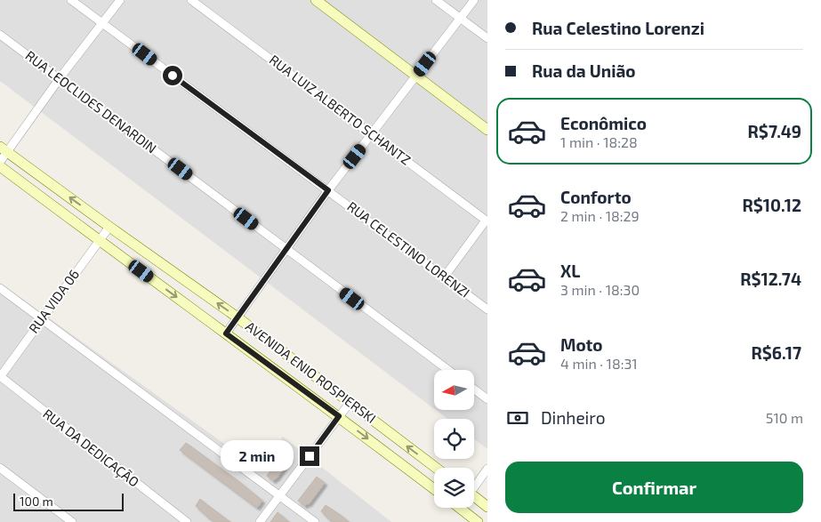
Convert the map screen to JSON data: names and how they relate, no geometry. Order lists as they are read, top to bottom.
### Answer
{
  "streets": {
    "street": [
      "RUA LEOCLIDES DENARDIN",
      "RUA LUIZ ALBERTO SCHANTZ",
      "RUA CELESTINO LORENZI",
      "RUA VIDA 06",
      "AVENIDA ENIO ROSPIERSKI",
      "RUA DA DEDICAÇÃO"
    ]
  },
  "crossings": [
    ["RUA VIDA 06", "AVENIDA ENIO ROSPIERSKI"],
    ["RUA VIDA 06", "RUA DA DEDICAÇÃO"]
  ],
  "scale_bar": "100 m",
  "north": "left",
  "page": {
    "banner": ["Rua Celestino Lorenzi", "Rua da União"],
    "list": [
      {
        "name": "Econômico",
        "note": "1 min · 18:28",
        "value": "R$7.49"
      },
      {
        "name": "Conforto",
        "note": "2 min · 18:29",
        "value": "R$10.12"
      },
      {
        "name": "XL",
        "note": "3 min · 18:30",
        "value": "R$12.74"
      },
      {
        "name": "Moto",
        "note": "4 min · 18:31",
        "value": "R$6.17"
      }
    ],
    "pay": ["Dinheiro", "510 m"],
    "bubble": "2 min",
    "buttons": "Confirmar",
    "scale": "100 m"
  }
}
